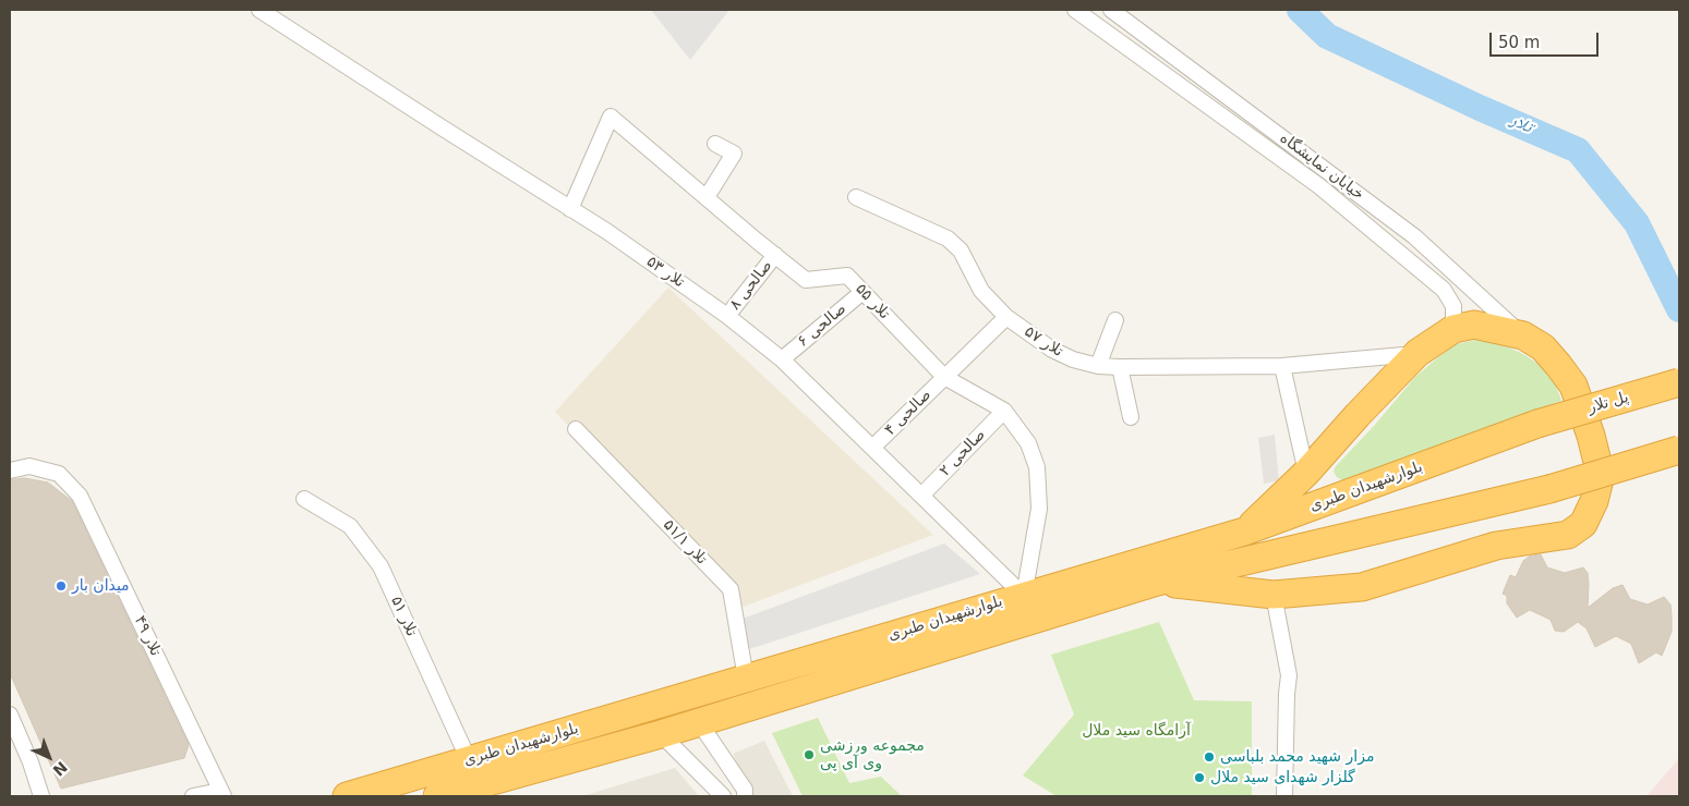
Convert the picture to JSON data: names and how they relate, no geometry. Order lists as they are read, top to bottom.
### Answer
{
  "streets": {
    "highway": ["پل تلار", "بلوارشهیدان طبری"],
    "street": [
      "خیابان نمایشگاه",
      "تلار ۵۳",
      "صالحی ۸",
      "تلار ۵۵",
      "صالحی ۶",
      "تلار ۵۷",
      "صالحی ۴",
      "صالحی ۲",
      "تلار ۵۱/۱",
      "تلار ۵۱",
      "تلار ۴۹"
    ]
  },
  "crossings": [
    ["تلار ۵۳", "صالحی ۸"],
    ["تلار ۵۳", "تلار ۵۵"],
    ["تلار ۵۳", "صالحی ۶"],
    ["تلار ۵۳", "صالحی ۴"],
    ["تلار ۵۳", "صالحی ۲"],
    ["تلار ۵۳", "بلوارشهیدان طبری"],
    ["صالحی ۸", "تلار ۵۵"],
    ["تلار ۵۵", "صالحی ۶"],
    ["تلار ۵۵", "صالحی ۴"],
    ["تلار ۵۵", "صالحی ۲"],
    ["تلار ۵۵", "بلوارشهیدان طبری"],
    ["تلار ۵۷", "صالحی ۴"],
    ["پل تلار", "بلوارشهیدان طبری"],
    ["بلوارشهیدان طبری", "تلار ۵۱/۱"],
    ["بلوارشهیدان طبری", "تلار ۵۱"]
  ],
  "water": ["تلار"],
  "parks": ["آرامگاه سید ملال"],
  "places": [
    "میدان بار",
    "مجموعه ورزشی وی آی پی",
    "مزار شهید محمد بلباسی",
    "گلزار شهدای سید ملال"
  ],
  "scale_bar": "50 m",
  "north": "bottom right"
}
